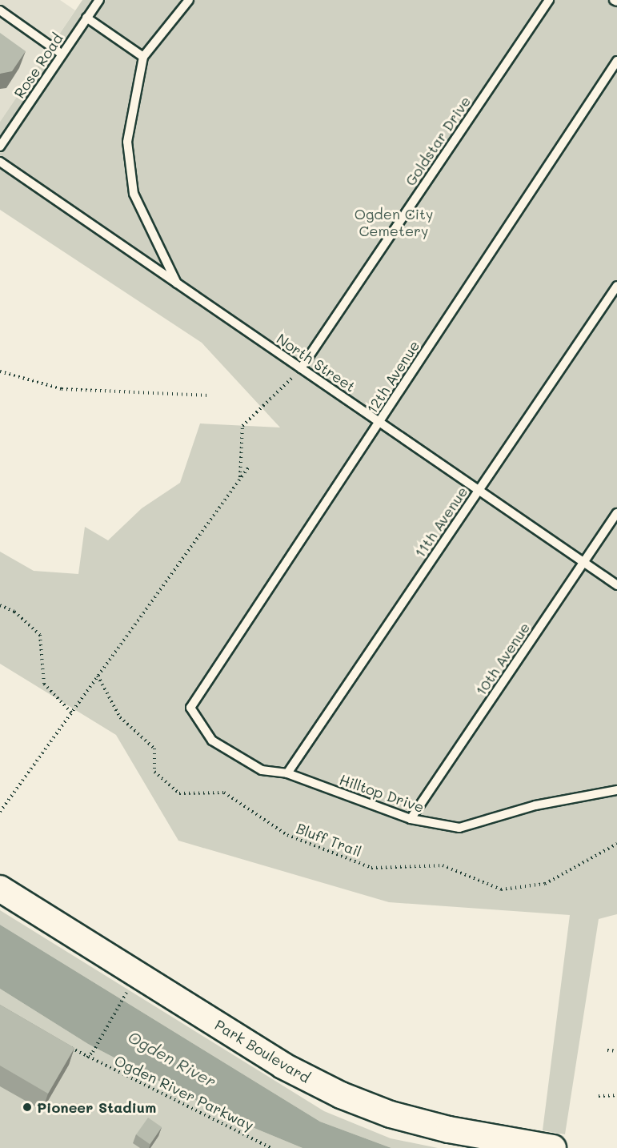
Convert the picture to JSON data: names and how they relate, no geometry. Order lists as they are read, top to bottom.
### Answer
{
  "streets": {
    "street": ["Park Boulevard"],
    "lane": [
      "Rose Road",
      "Goldstar Drive",
      "North Street",
      "12th Avenue",
      "11th Avenue",
      "10th Avenue",
      "Hilltop Drive"
    ],
    "path": ["Bluff Trail", "Ogden River Parkway"]
  },
  "crossings": [
    ["Goldstar Drive", "North Street"],
    ["North Street", "12th Avenue"],
    ["North Street", "11th Avenue"],
    ["North Street", "10th Avenue"],
    ["12th Avenue", "Hilltop Drive"],
    ["11th Avenue", "Hilltop Drive"],
    ["10th Avenue", "Hilltop Drive"]
  ],
  "water": ["Ogden River"],
  "parks": ["Ogden City Cemetery"],
  "places": ["Pioneer Stadium"]
}
